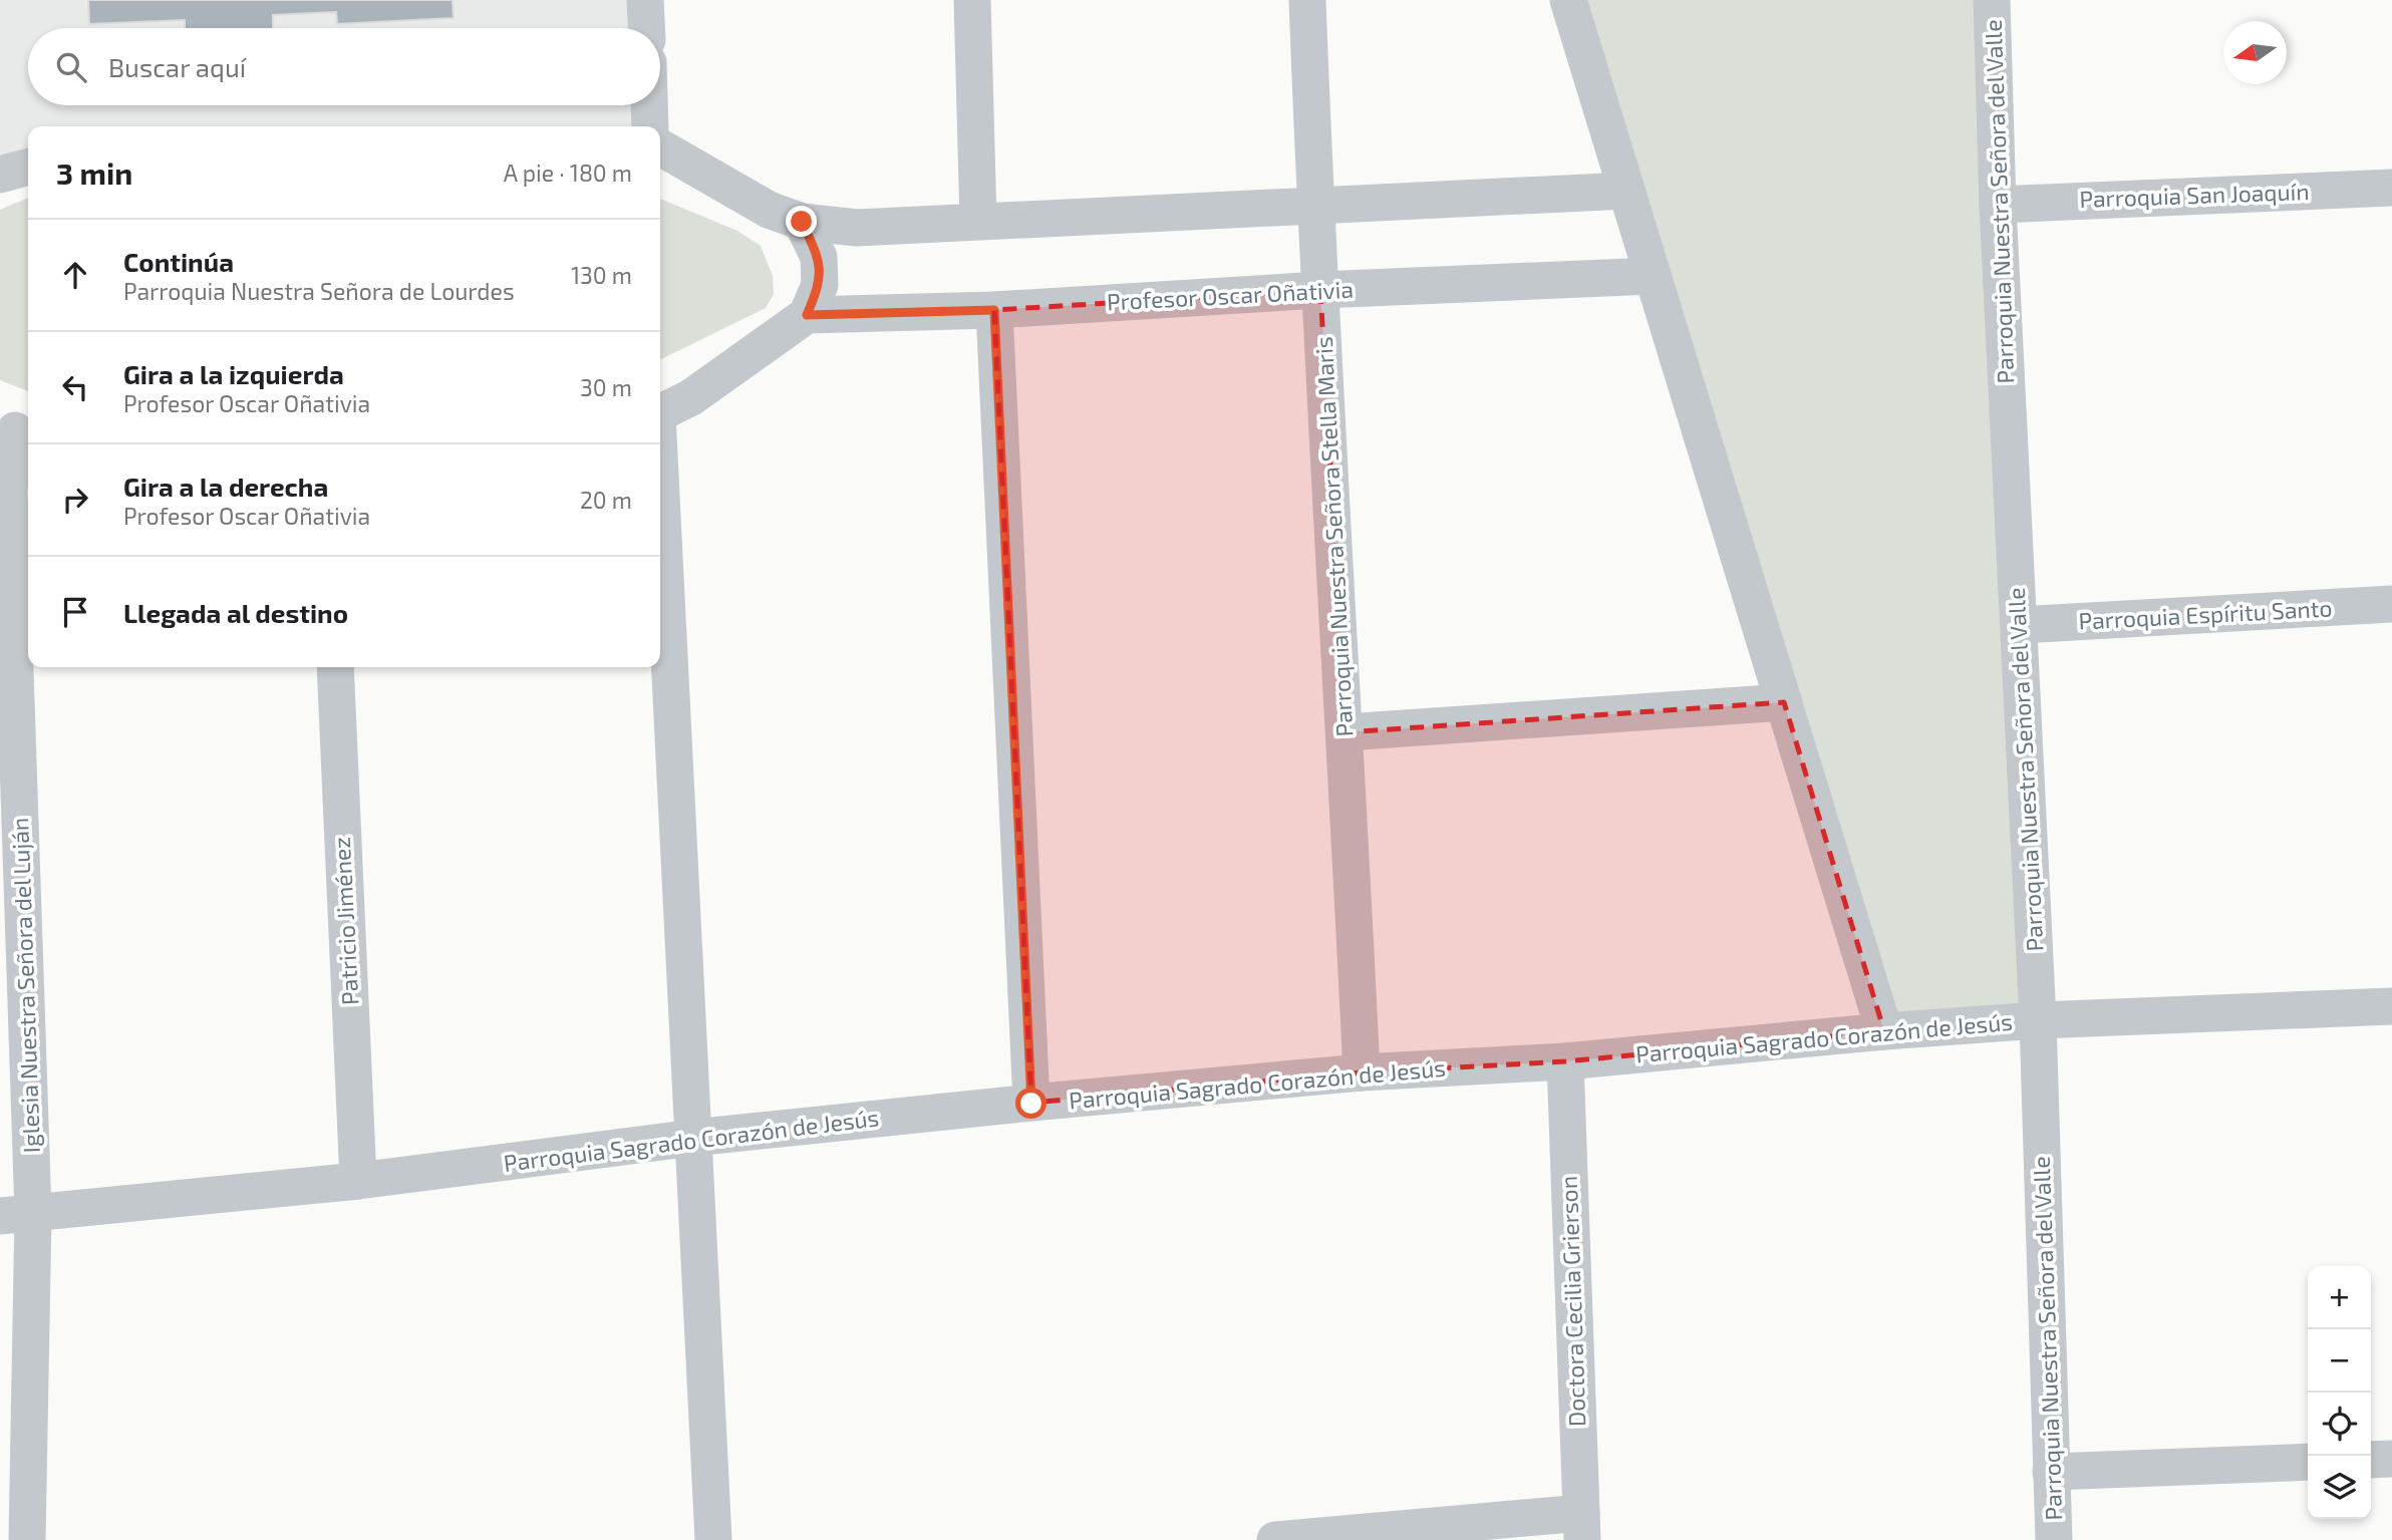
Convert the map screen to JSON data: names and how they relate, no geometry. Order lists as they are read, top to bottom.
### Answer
{
  "streets": {
    "street": [
      "Parroquia San Joaquín",
      "Parroquia Nuestra Señora del Valle",
      "Profesor Oscar Oñativia",
      "Parroquia Nuestra Señora Stella Maris",
      "Parroquia Espíritu Santo",
      "Patricio Jiménez",
      "Iglesia Nuestra Señora del Luján",
      "Parroquia Sagrado Corazón de Jesús",
      "Doctora Cecilia Grierson"
    ]
  },
  "crossings": [
    ["Parroquia San Joaquín", "Parroquia Nuestra Señora del Valle"],
    ["Parroquia Nuestra Señora del Valle", "Parroquia Espíritu Santo"],
    ["Parroquia Nuestra Señora del Valle", "Parroquia Sagrado Corazón de Jesús"],
    ["Profesor Oscar Oñativia", "Parroquia Nuestra Señora Stella Maris"],
    ["Parroquia Nuestra Señora Stella Maris", "Parroquia Sagrado Corazón de Jesús"],
    ["Patricio Jiménez", "Parroquia Sagrado Corazón de Jesús"],
    ["Iglesia Nuestra Señora del Luján", "Parroquia Sagrado Corazón de Jesús"],
    ["Parroquia Sagrado Corazón de Jesús", "Doctora Cecilia Grierson"]
  ],
  "north": "left",
  "page": {
    "search": "Buscar aquí",
    "heading": ["3 min", "A pie · 180 m"],
    "list": [
      ["Continúa", "Parroquia Nuestra Señora de Lourdes", "130 m"],
      ["Gira a la izquierda", "Profesor Oscar Oñativia", "30 m"],
      ["Gira a la derecha", "Profesor Oscar Oñativia", "20 m"],
      "Llegada al destino"
    ],
    "map_buttons": ["+", "−"]
  }
}
